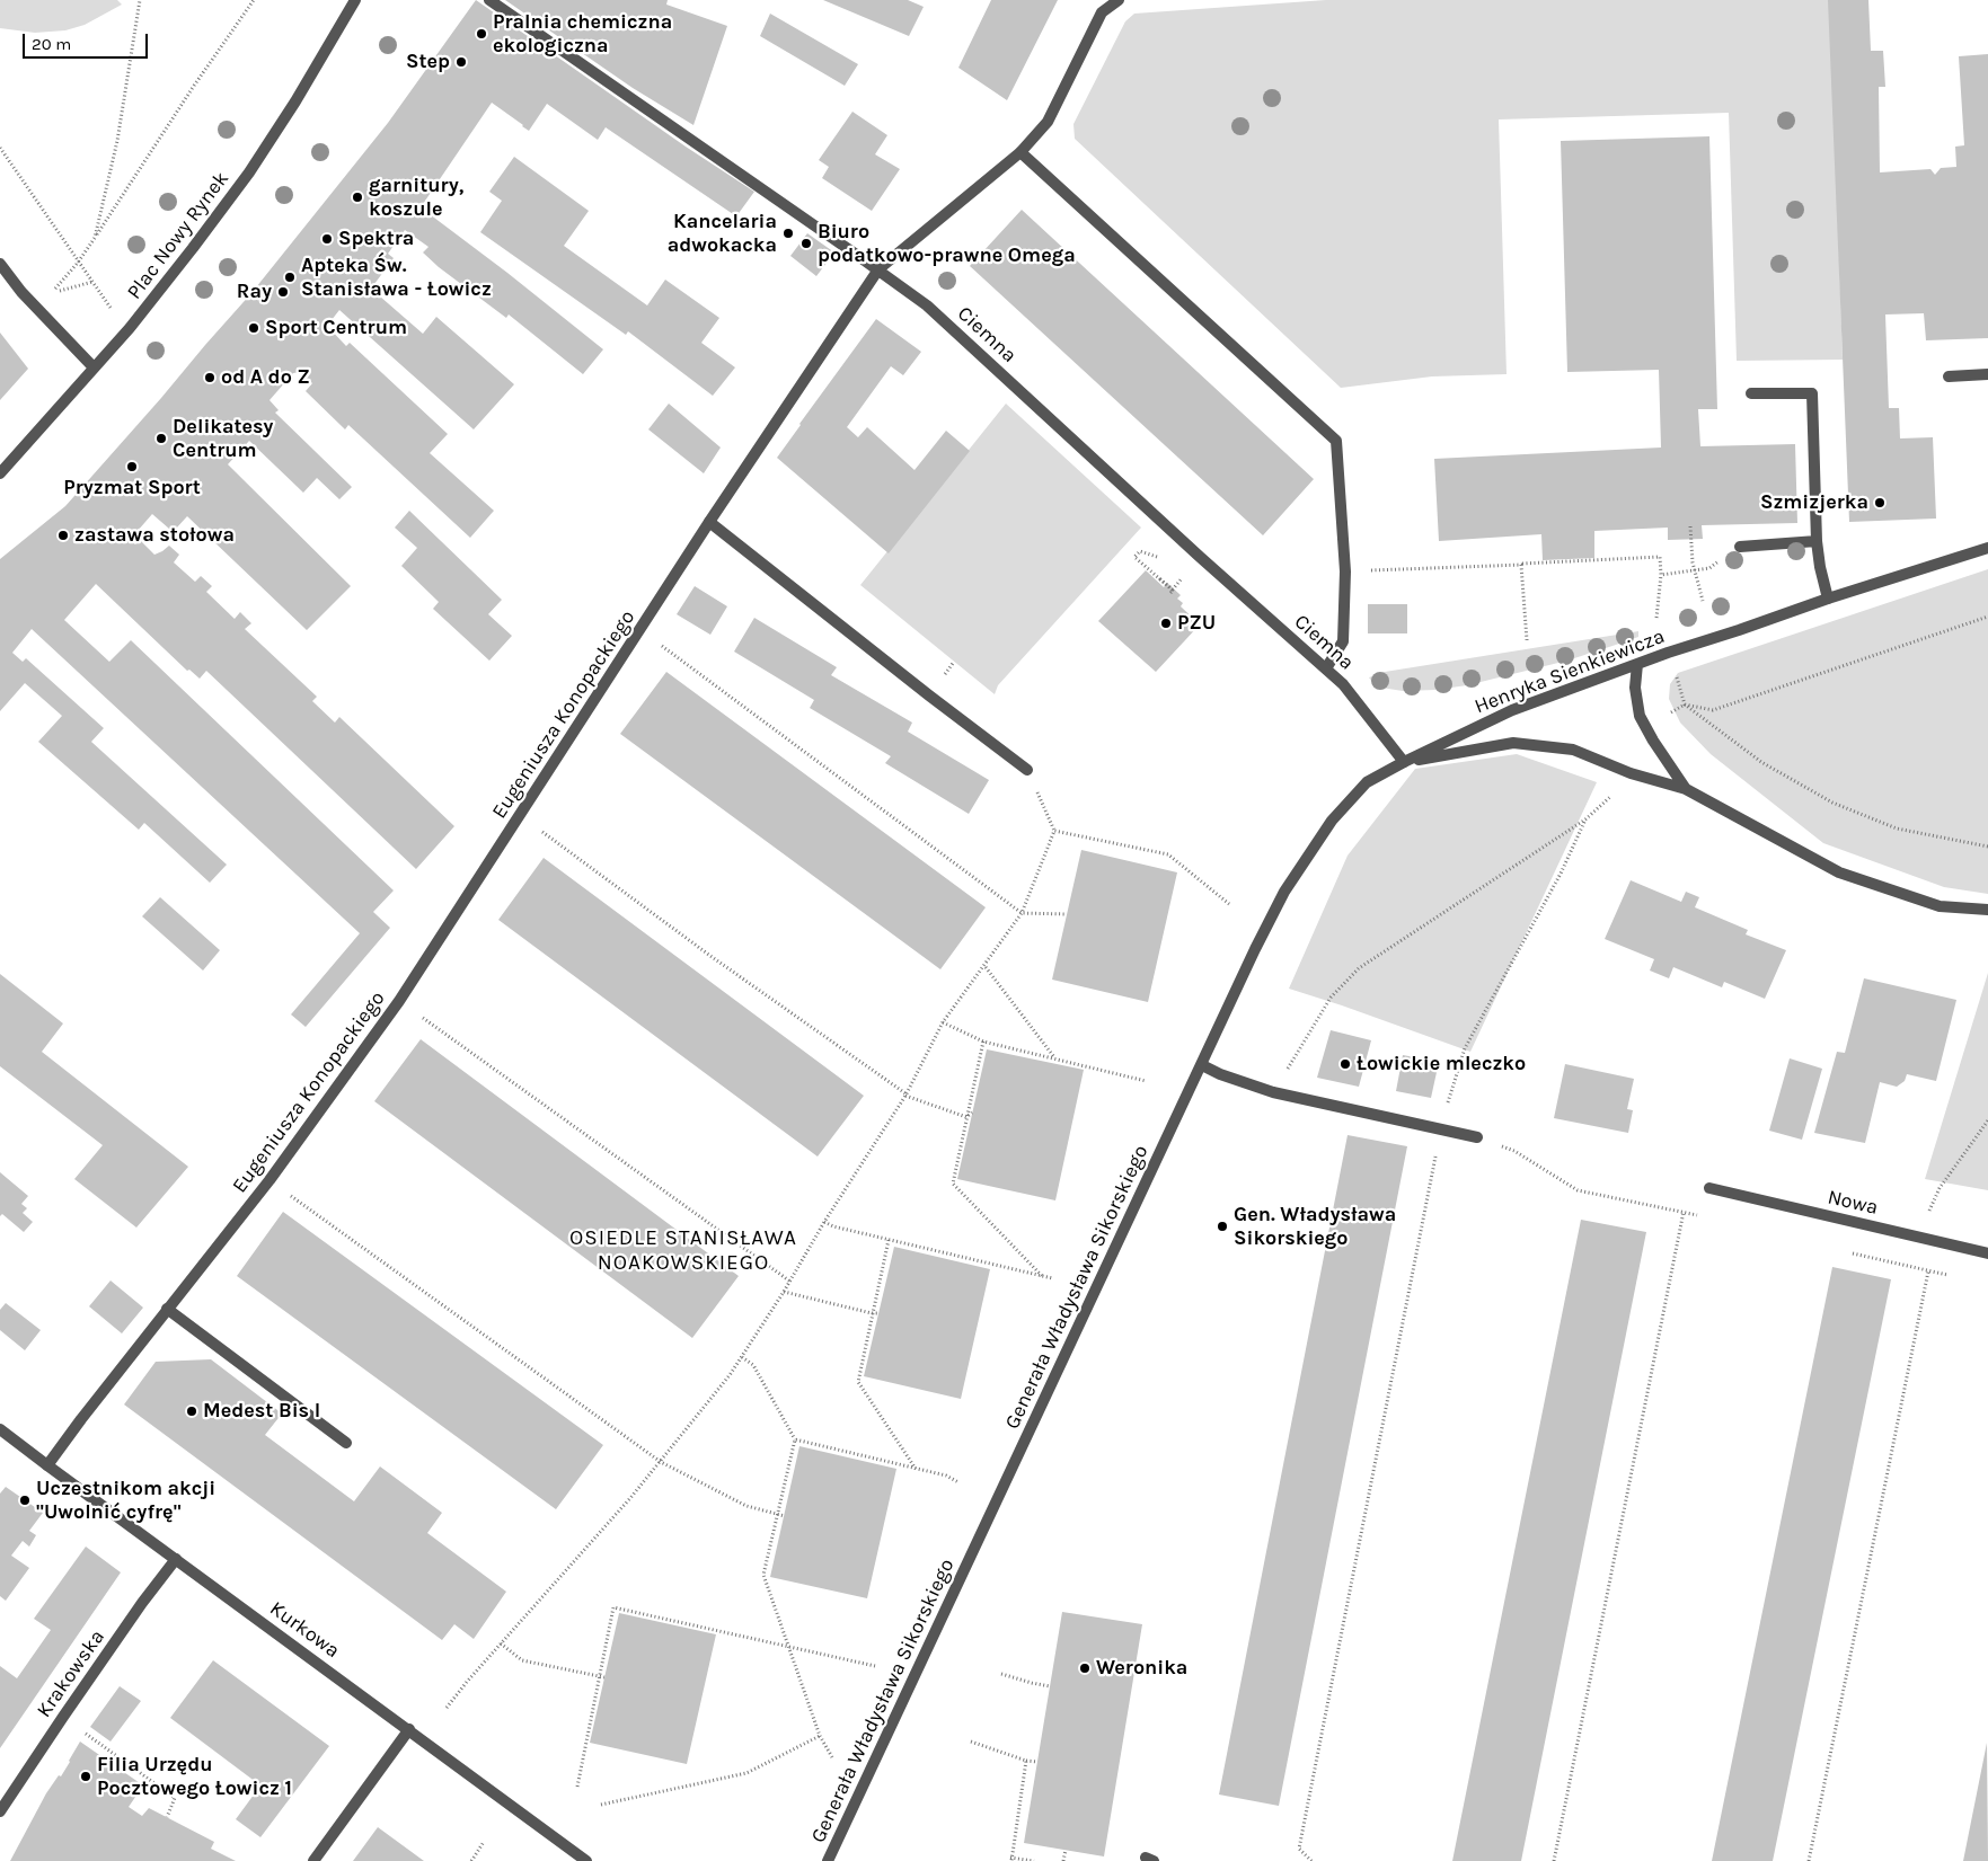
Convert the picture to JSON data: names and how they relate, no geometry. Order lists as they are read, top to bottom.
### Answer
{
  "streets": {
    "street": [
      "Plac Nowy Rynek",
      "Ciemna",
      "Henryka Sienkiewicza",
      "Eugeniusza Konopackiego",
      "Nowa",
      "Generała Władysława Sikorskiego",
      "Kurkowa",
      "Krakowska"
    ]
  },
  "crossings": [
    ["Ciemna", "Henryka Sienkiewicza"],
    ["Ciemna", "Eugeniusza Konopackiego"],
    ["Ciemna", "Generała Władysława Sikorskiego"],
    ["Henryka Sienkiewicza", "Generała Władysława Sikorskiego"],
    ["Eugeniusza Konopackiego", "Kurkowa"],
    ["Kurkowa", "Krakowska"]
  ],
  "districts": ["OSIEDLE STANISŁAWA NOAKOWSKIEGO"],
  "places": [
    "Pralnia chemiczna ekologiczna",
    "Step",
    "garnitury, koszule",
    "Kancelaria adwokacka",
    "Spektra",
    "Biuro podatkowo-prawne Omega",
    "Apteka Św. Stanisława - Łowicz",
    "Ray",
    "Sport Centrum",
    "od A do Z",
    "Delikatesy Centrum",
    "Pryzmat Sport",
    "Szmizjerka",
    "zastawa stołowa",
    "PZU",
    "Łowickie mleczko",
    "Gen. Władysława Sikorskiego",
    "Medest Bis I",
    "Uczestnikom akcji \"Uwolnić cyfrę\"",
    "Weronika",
    "Filia Urzędu Pocztowego Łowicz 1"
  ],
  "scale_bar": "20 m"
}
